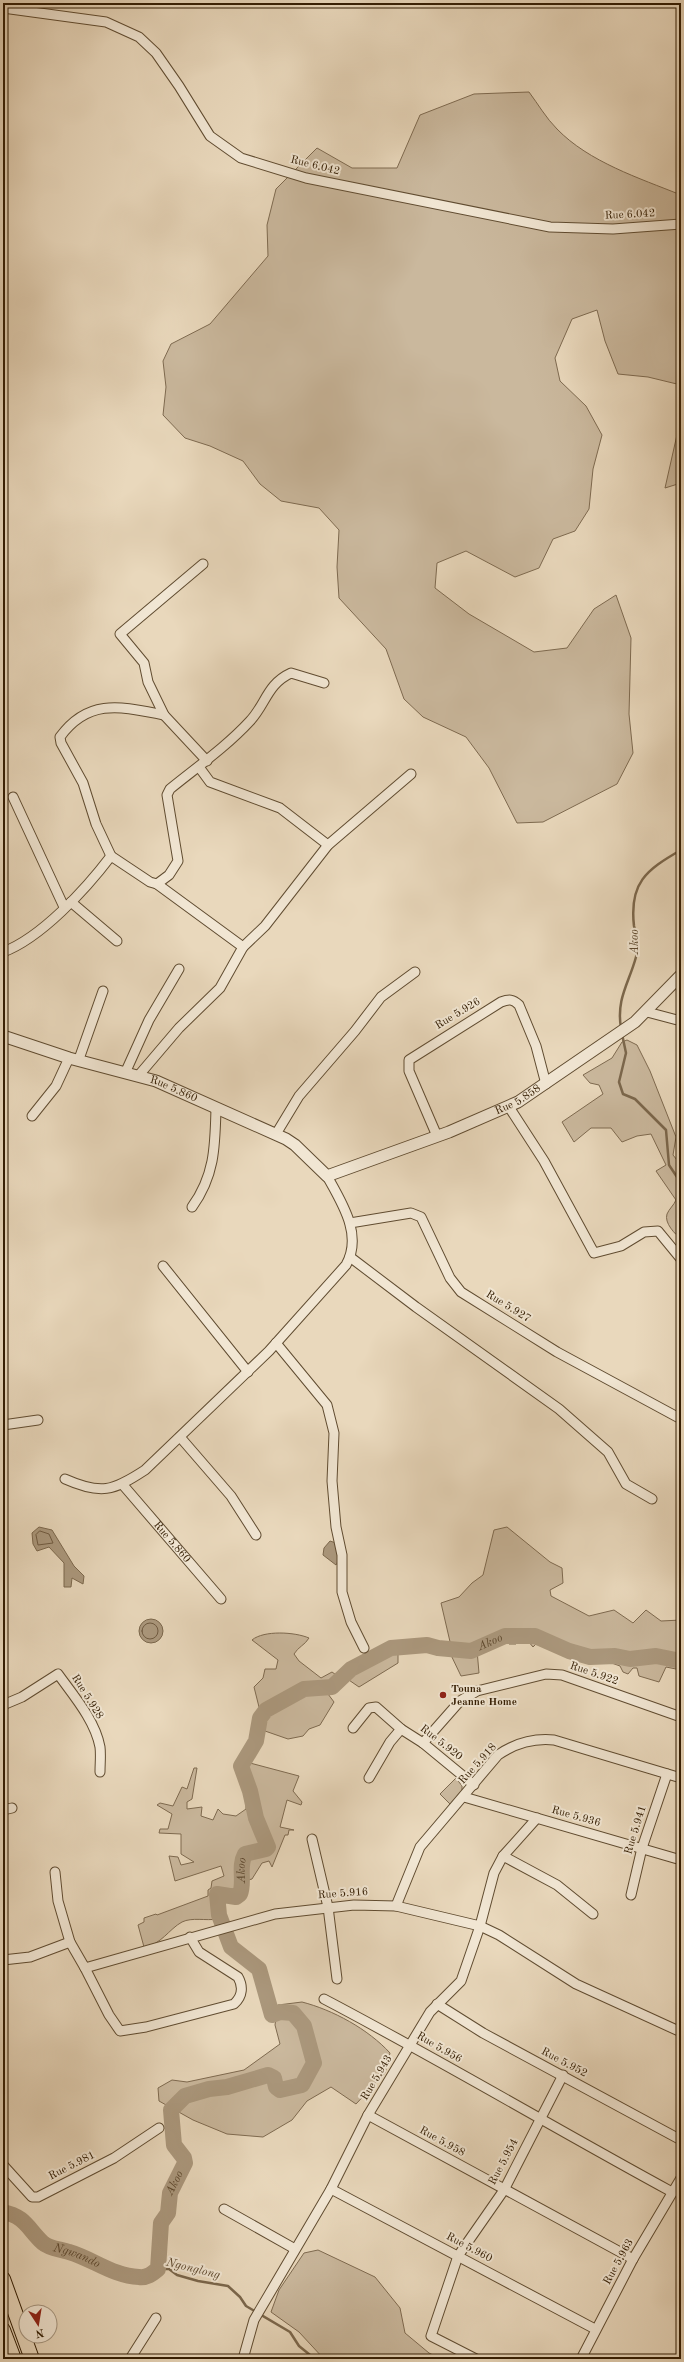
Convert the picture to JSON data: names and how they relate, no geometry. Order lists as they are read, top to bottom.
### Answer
{
  "streets": {
    "street": [
      "Rue 6.042",
      "Rue 5.926",
      "Rue 5.860",
      "Rue 5.858",
      "Rue 5.927",
      "Rue 5.922",
      "Rue 5.928",
      "Rue 5.920",
      "Rue 5.918",
      "Rue 5.936",
      "Rue 5.941",
      "Rue 5.916",
      "Rue 5.956",
      "Rue 5.952",
      "Rue 5.943",
      "Rue 5.958",
      "Rue 5.954",
      "Rue 5.981",
      "Rue 5.960",
      "Rue 5.963"
    ]
  },
  "crossings": [
    ["Rue 5.926", "Rue 5.858"],
    ["Rue 5.860", "Rue 5.858"],
    ["Rue 5.922", "Rue 5.920"],
    ["Rue 5.920", "Rue 5.918"],
    ["Rue 5.918", "Rue 5.936"],
    ["Rue 5.918", "Rue 5.941"],
    ["Rue 5.918", "Rue 5.916"],
    ["Rue 5.936", "Rue 5.941"],
    ["Rue 5.936", "Rue 5.943"],
    ["Rue 5.916", "Rue 5.943"],
    ["Rue 5.956", "Rue 5.943"],
    ["Rue 5.956", "Rue 5.954"],
    ["Rue 5.956", "Rue 5.963"],
    ["Rue 5.952", "Rue 5.943"],
    ["Rue 5.952", "Rue 5.954"],
    ["Rue 5.943", "Rue 5.958"],
    ["Rue 5.943", "Rue 5.960"],
    ["Rue 5.958", "Rue 5.954"],
    ["Rue 5.958", "Rue 5.963"],
    ["Rue 5.954", "Rue 5.960"],
    ["Rue 5.960", "Rue 5.963"]
  ],
  "water": ["Akoo", "Ngwando", "Ngonglong"],
  "places": ["Touna Jeanne Home"],
  "north": "bottom"
}
